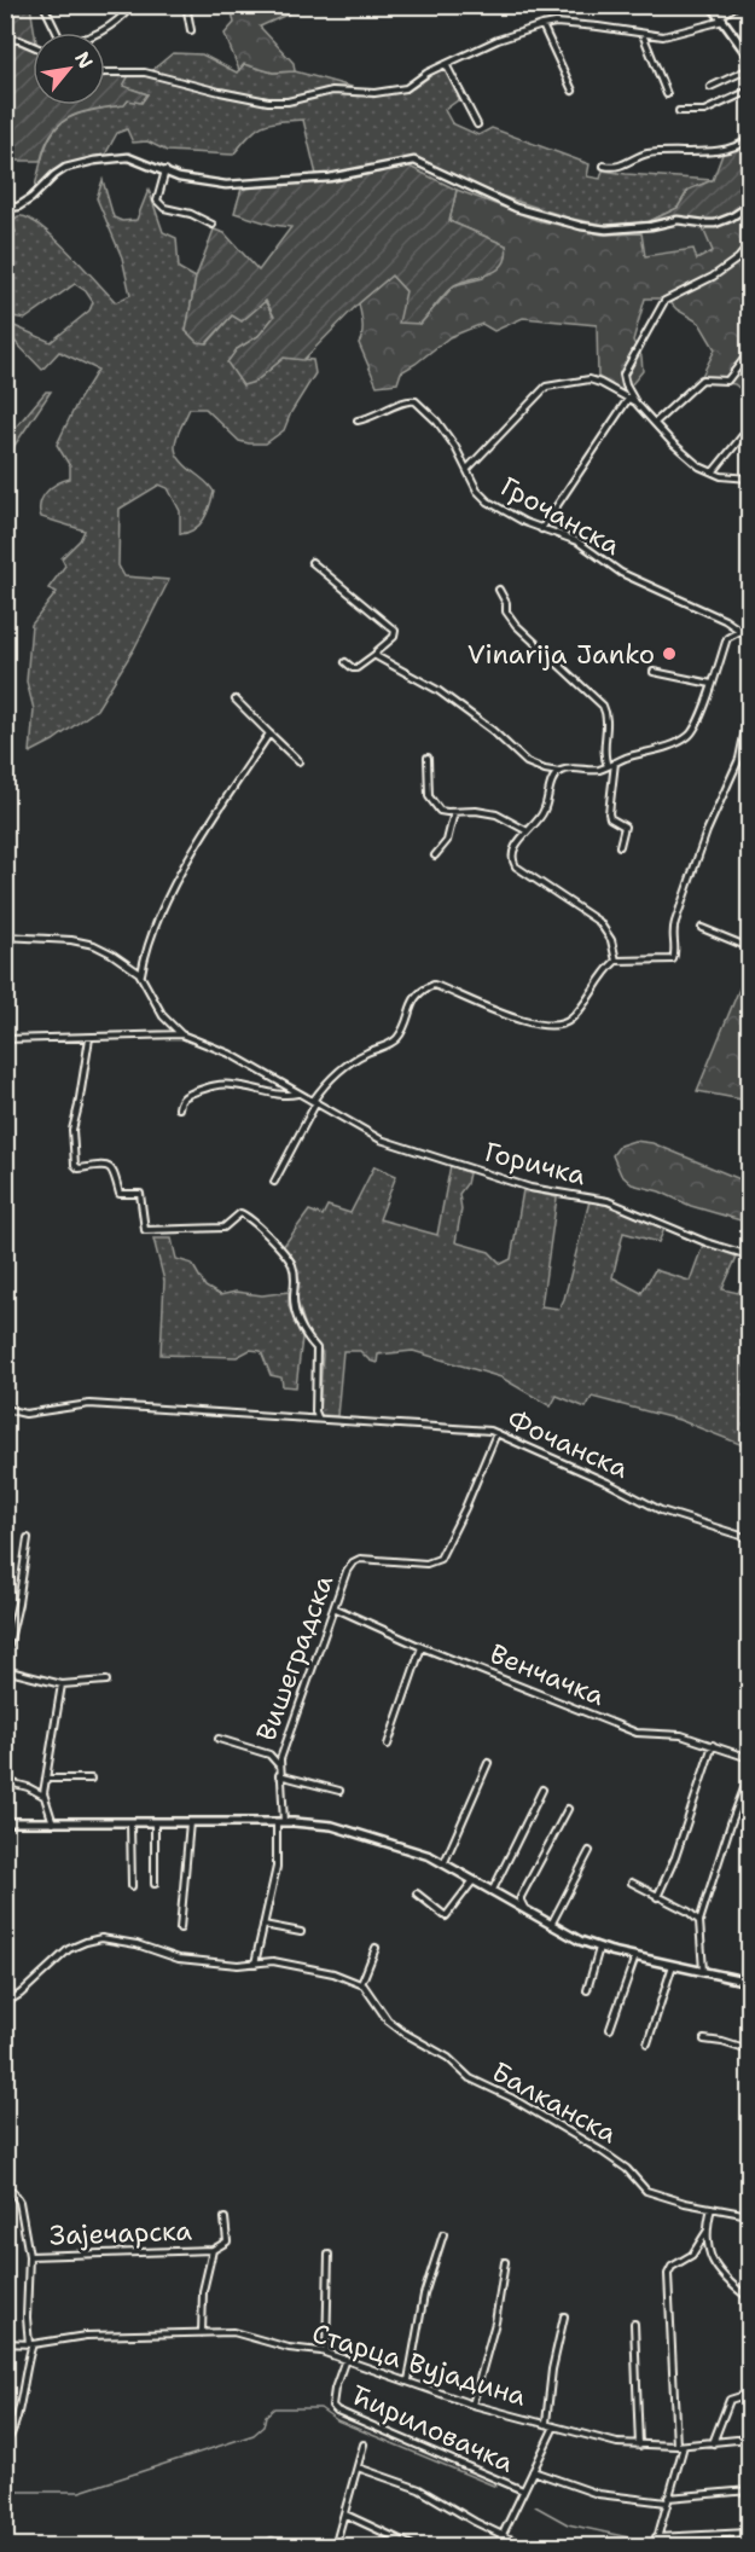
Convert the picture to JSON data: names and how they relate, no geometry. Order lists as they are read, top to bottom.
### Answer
{
  "streets": {
    "street": [
      "Грочанска",
      "Горичка",
      "Фочанска",
      "Вишеградска",
      "Венчачка",
      "Балканска",
      "Зајечарска",
      "Старца Вујадина",
      "Ћириловачка"
    ]
  },
  "crossings": [
    ["Фочанска", "Вишеградска"],
    ["Вишеградска", "Венчачка"],
    ["Зајечарска", "Старца Вујадина"],
    ["Старца Вујадина", "Ћириловачка"]
  ],
  "places": ["Vinarija Janko"],
  "north": "top right"
}
